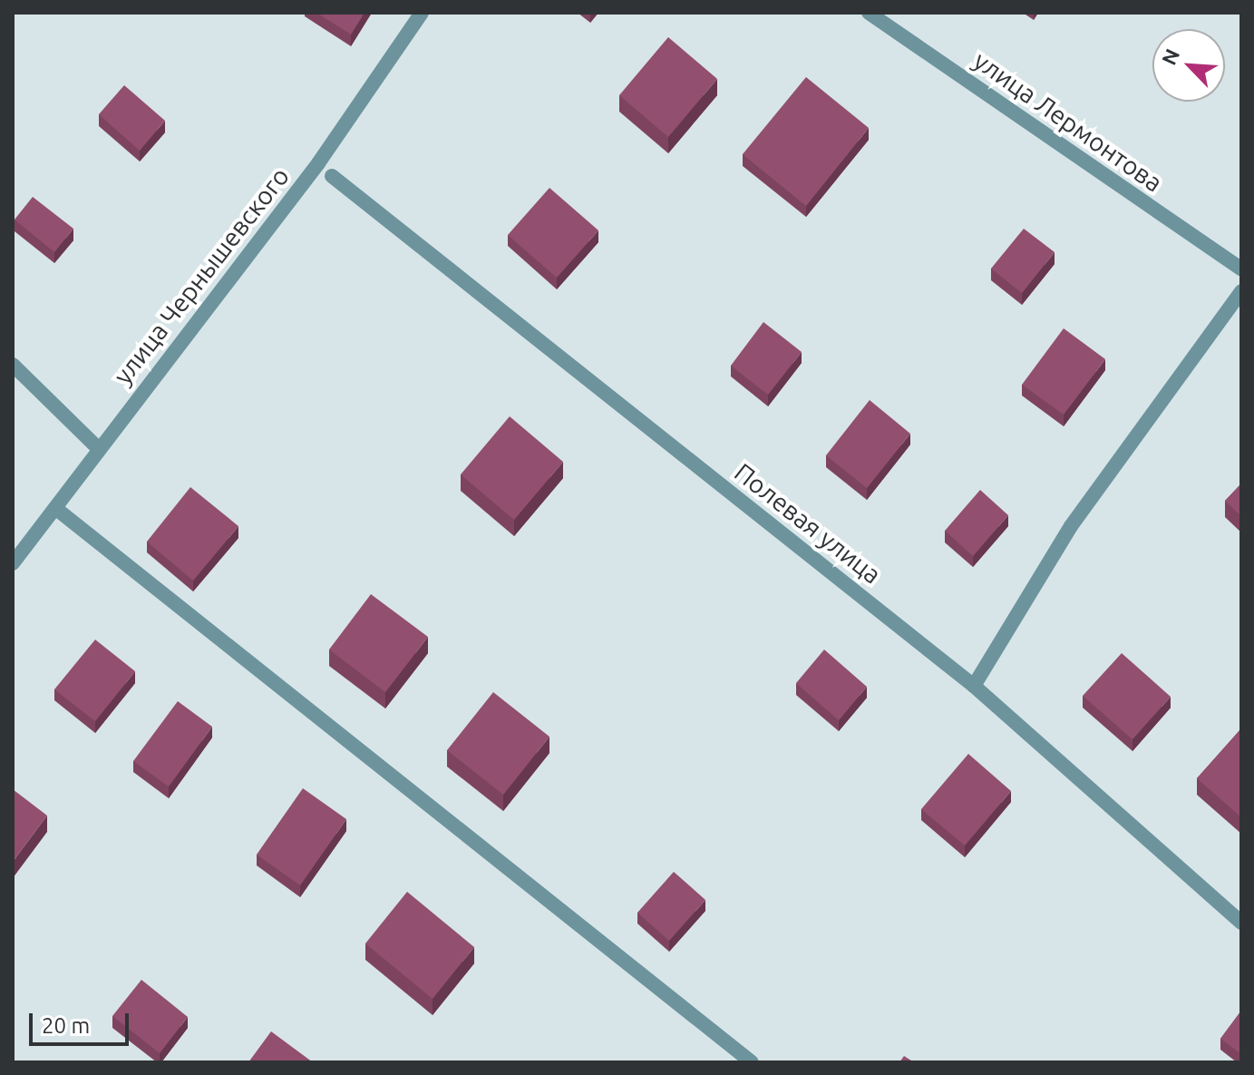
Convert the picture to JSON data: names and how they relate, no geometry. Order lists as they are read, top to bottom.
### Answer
{
  "streets": {
    "street": ["улица Лермонтова", "улица Чернышевского", "Полевая улица"]
  },
  "crossings": [
    ["улица Чернышевского", "Полевая улица"]
  ],
  "scale_bar": "20 m",
  "north": "top left"
}
